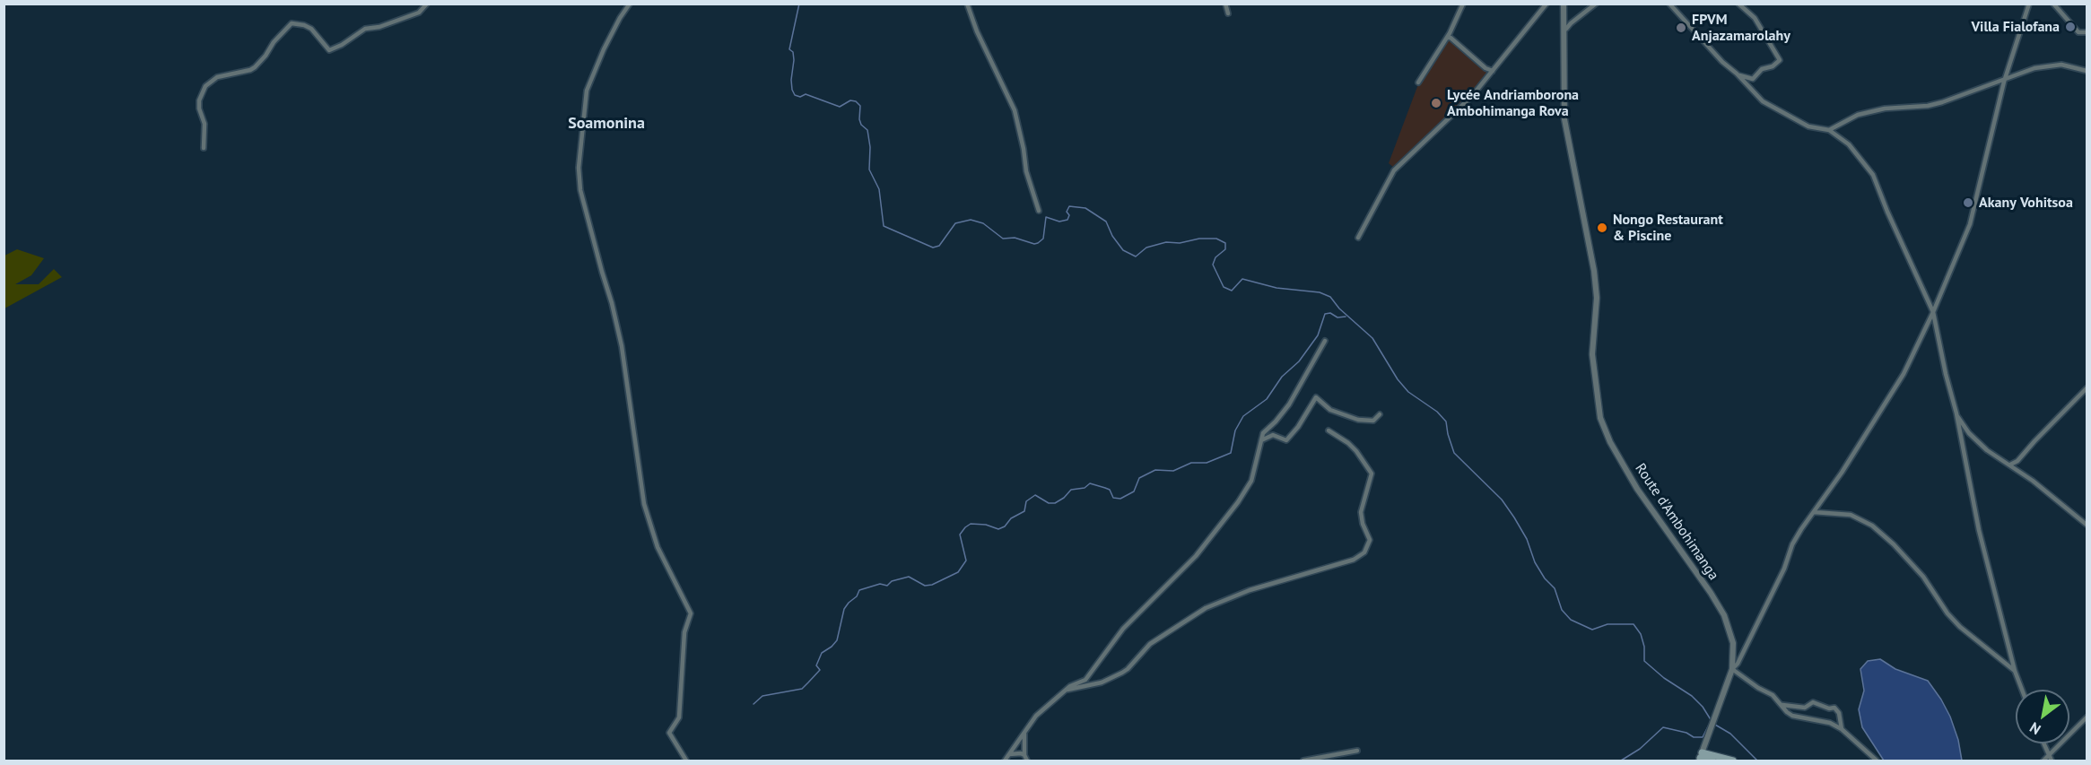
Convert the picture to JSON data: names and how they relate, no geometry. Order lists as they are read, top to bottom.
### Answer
{
  "streets": {
    "street": ["Route d'Ambohimanga"]
  },
  "districts": ["Soamonina"],
  "places": [
    "Villa Fialofana",
    "FPVM Anjazamarolahy",
    "Lycée Andriamborona Ambohimanga Rova",
    "Akany Vohitsoa",
    "Nongo Restaurant & Piscine"
  ],
  "north": "bottom left"
}
